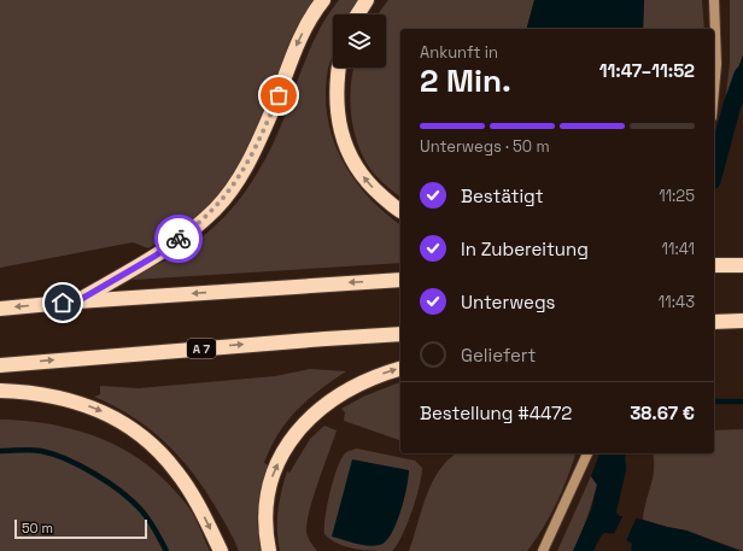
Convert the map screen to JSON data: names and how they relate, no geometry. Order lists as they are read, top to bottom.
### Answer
{
  "streets": {
    "highway": ["A 7"]
  },
  "scale_bar": "50 m",
  "page": {
    "heading": ["2 Min.", "Ankunft in", "11:47–11:52"],
    "panel": ["Bestellung #4472", "38.67 €"],
    "bar": "Unterwegs · 50 m",
    "list": [
      ["Bestätigt", "11:25"],
      ["In Zubereitung", "11:41"],
      ["Unterwegs", "11:43"],
      "Geliefert"
    ],
    "scale": "50 m"
  }
}
